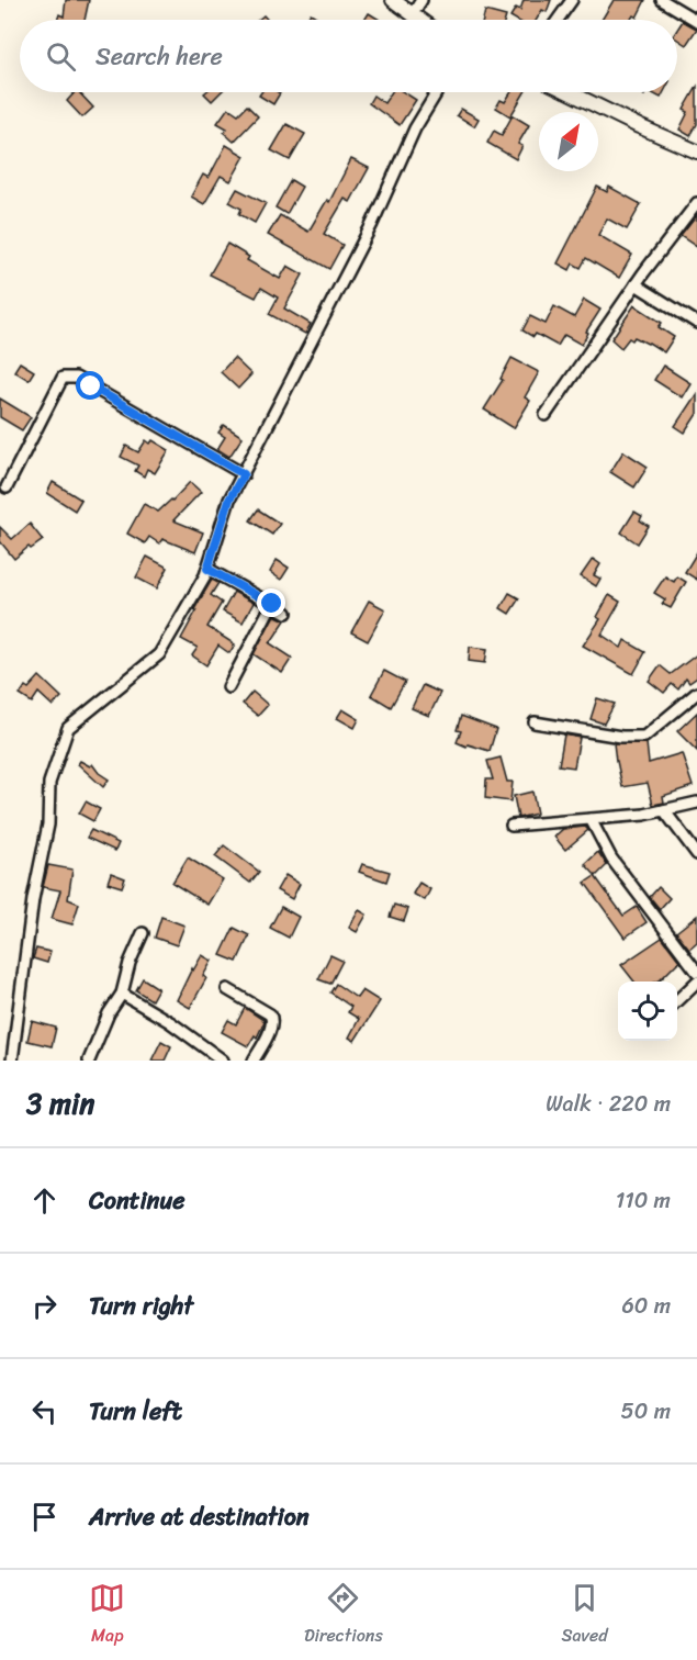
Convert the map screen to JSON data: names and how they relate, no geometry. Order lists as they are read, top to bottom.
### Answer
{
  "north": "top right",
  "page": {
    "search": "Search here",
    "heading": ["3 min", "Walk · 220 m"],
    "list": [
      ["Continue", "110 m"],
      ["Turn right", "60 m"],
      ["Turn left", "50 m"],
      "Arrive at destination"
    ],
    "nav": ["Map", "Directions", "Saved"]
  }
}
